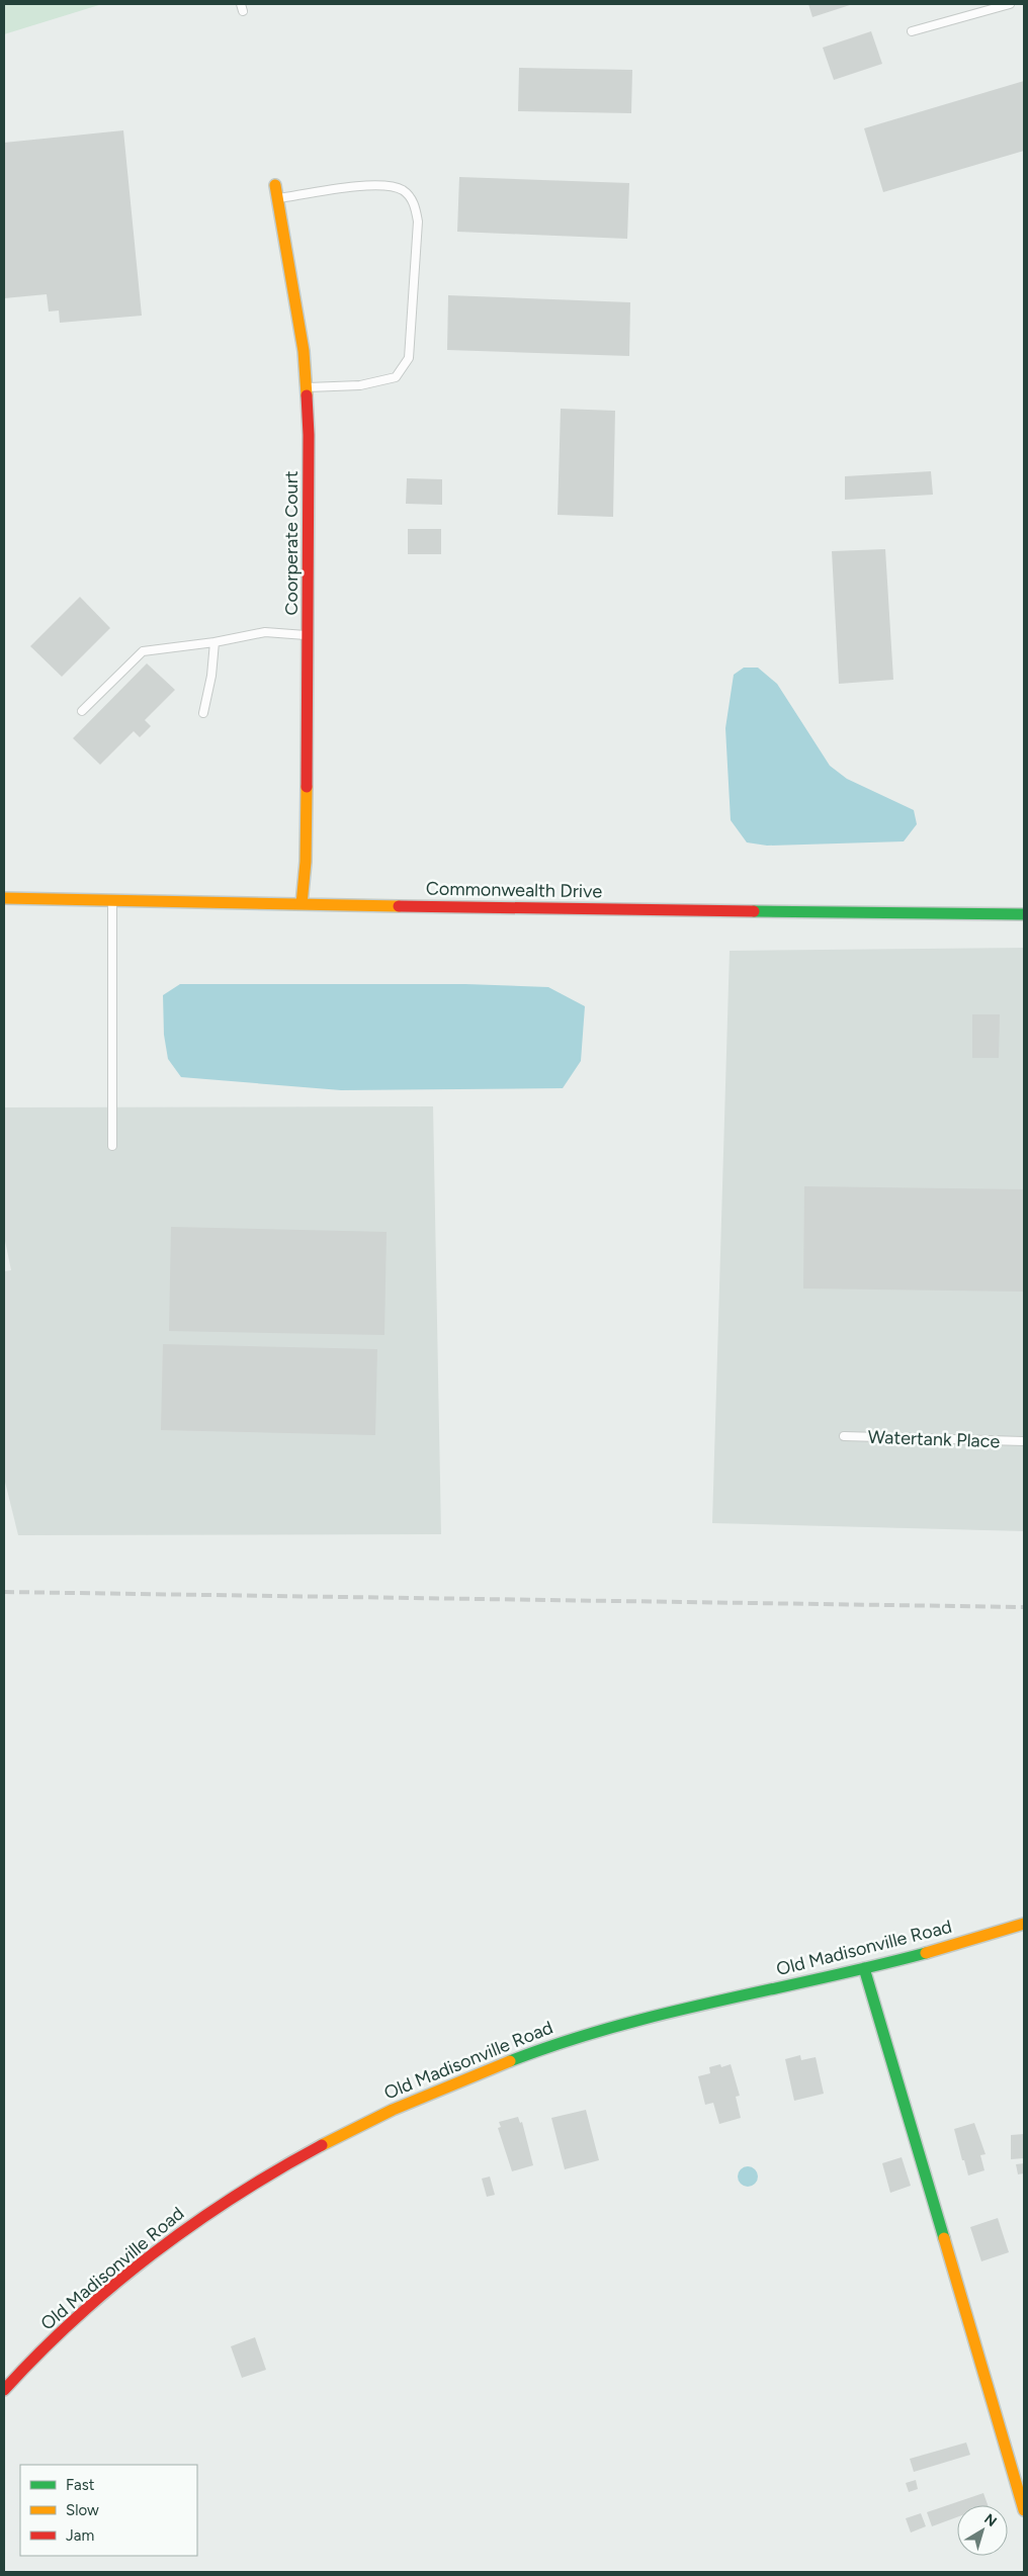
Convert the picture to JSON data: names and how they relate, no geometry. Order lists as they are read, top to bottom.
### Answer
{
  "streets": {
    "street": ["Coorperate Court", "Commonwealth Drive", "Old Madisonville Road"],
    "lane": ["Watertank Place"]
  },
  "crossings": [
    ["Coorperate Court", "Commonwealth Drive"]
  ],
  "legend": ["Fast", "Slow", "Jam"],
  "north": "top right"
}
